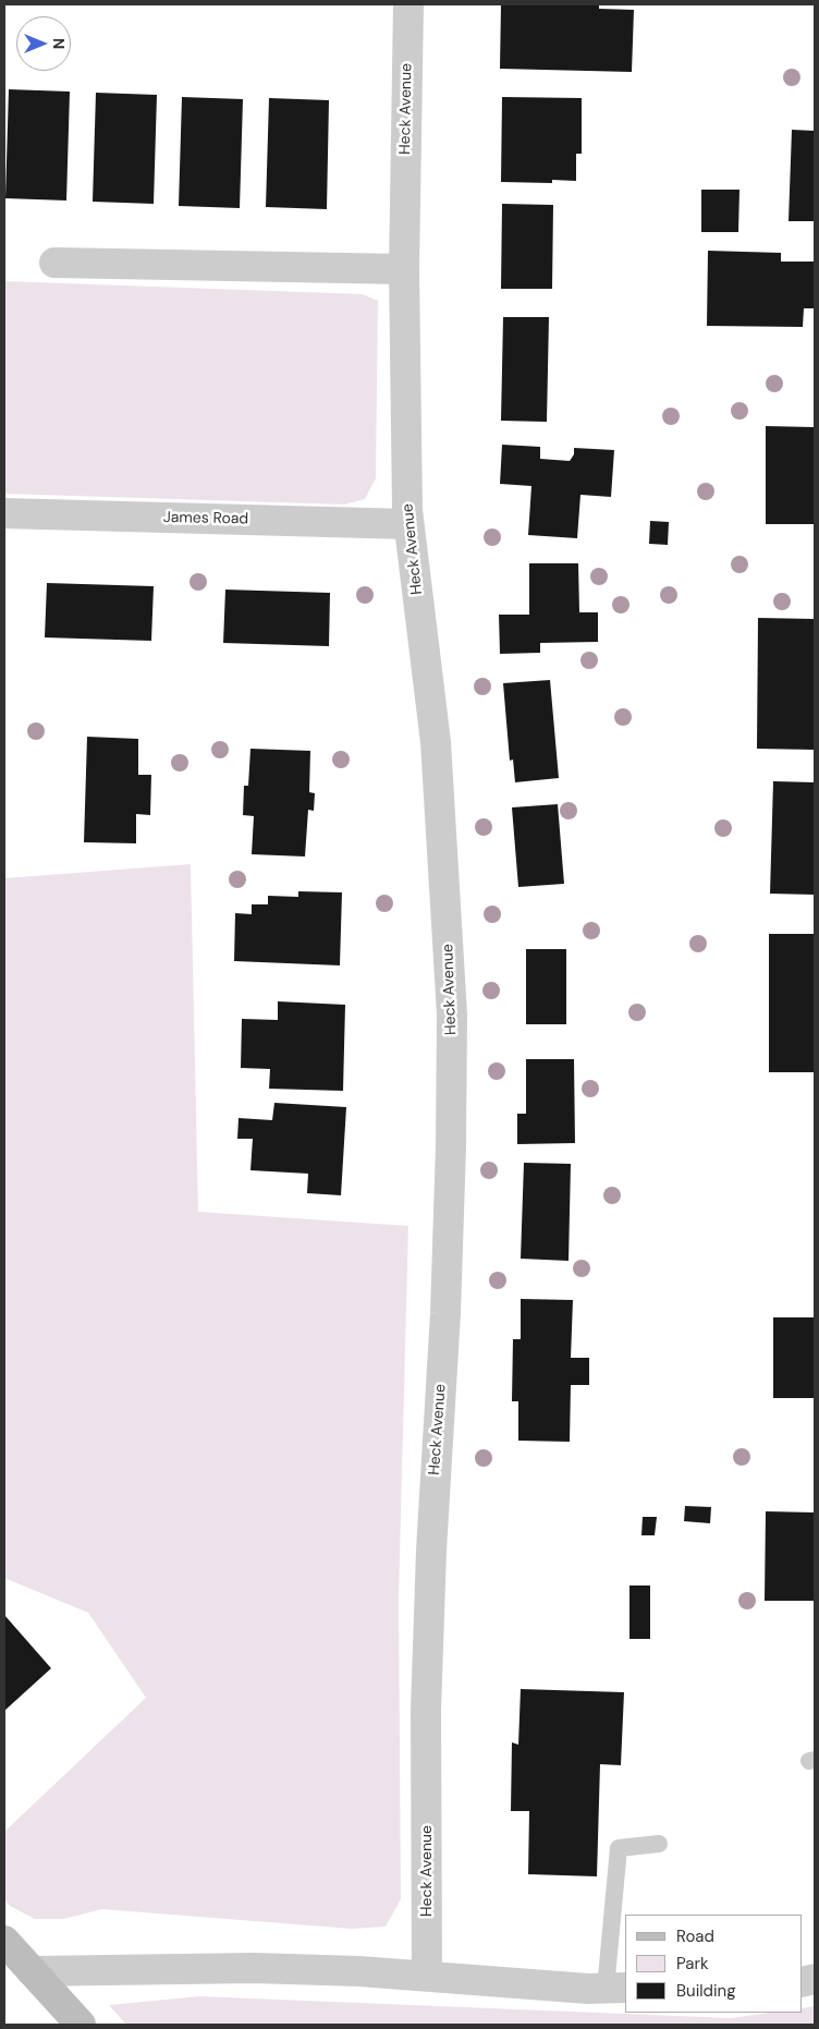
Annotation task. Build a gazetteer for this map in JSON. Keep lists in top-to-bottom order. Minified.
{"streets":{"street":["Heck Avenue","James Road"]},"crossings":[["Heck Avenue","James Road"]],"legend":["Road","Park","Building"],"north":"right"}
